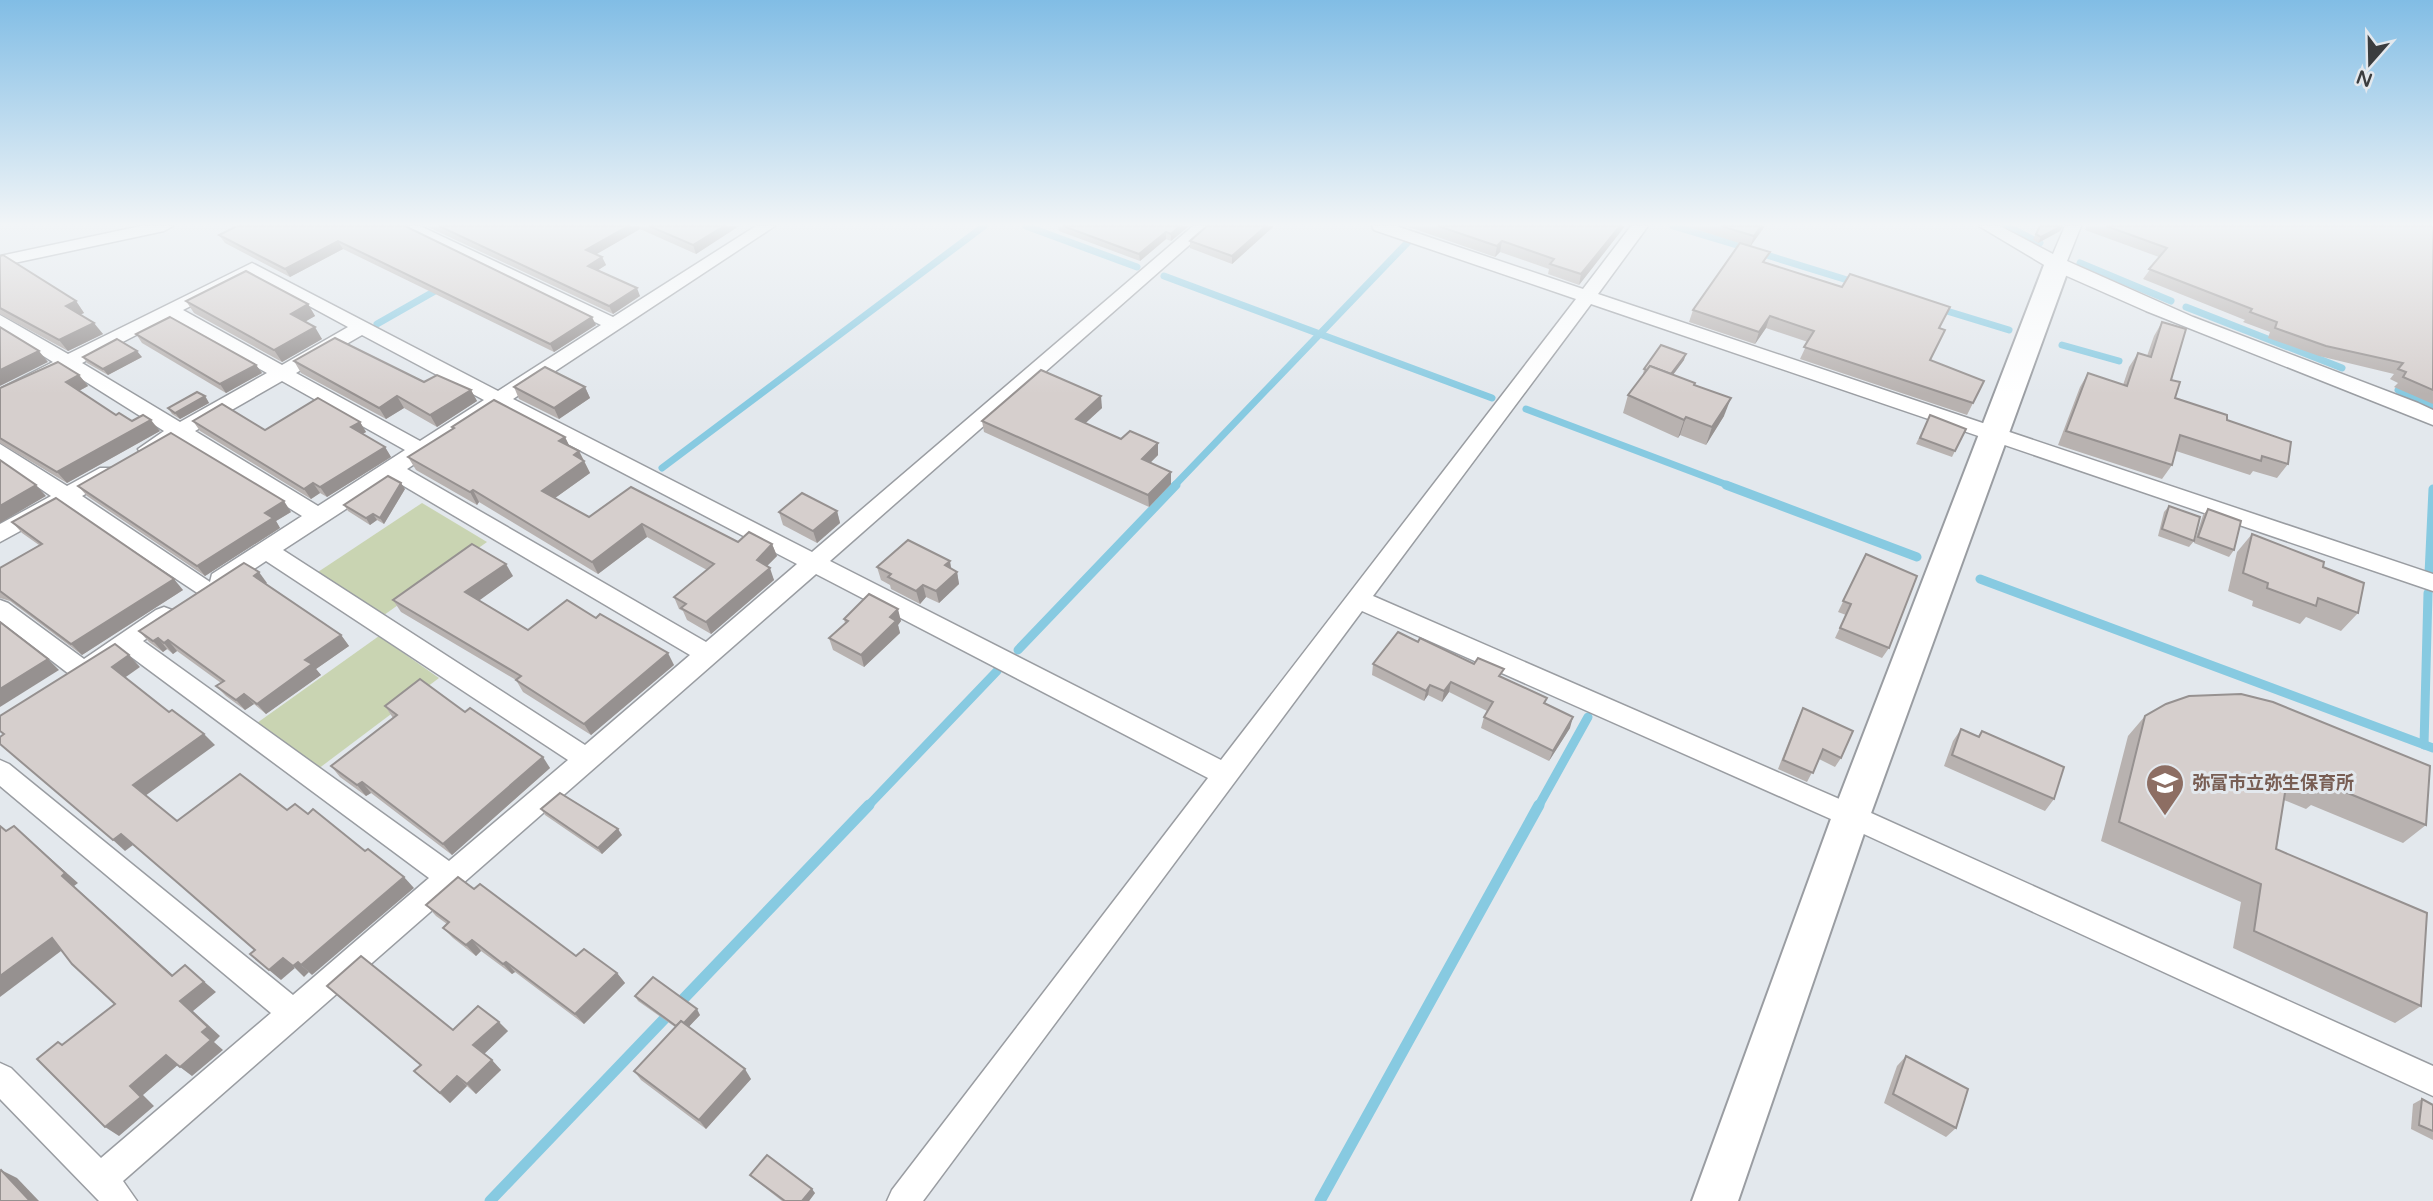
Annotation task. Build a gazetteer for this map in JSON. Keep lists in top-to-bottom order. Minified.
{"places":{"school or university":["弥富市立弥生保育所"]},"north":"bottom"}
